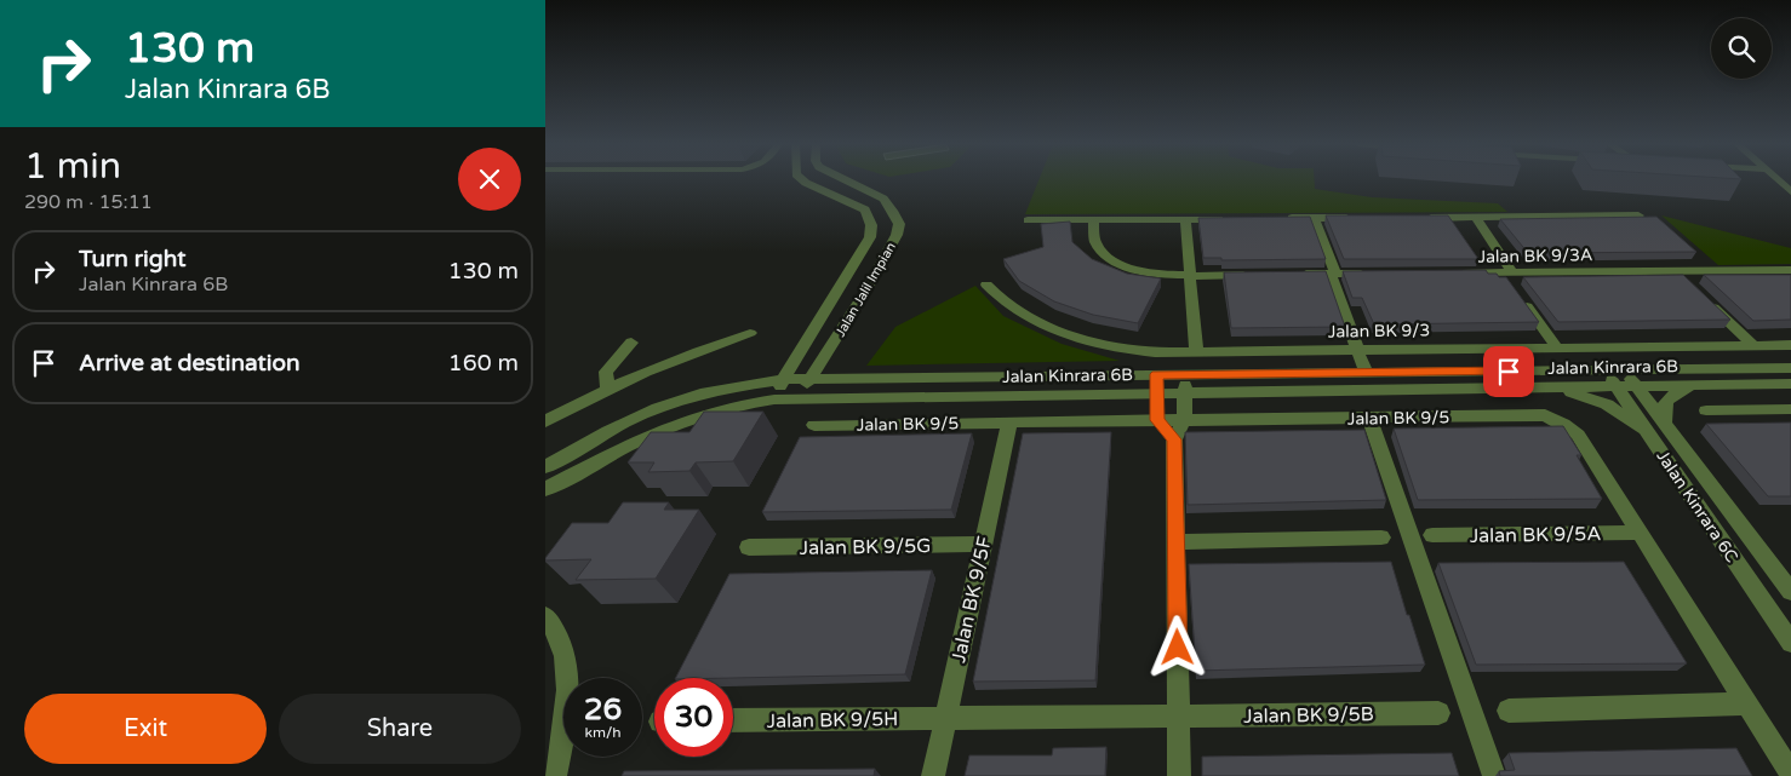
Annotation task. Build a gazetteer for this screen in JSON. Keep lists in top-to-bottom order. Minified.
{"streets":{"street":["Jalan BK 9/3A","Jalan Jalil Impian","Jalan BK 9/3","Jalan Kinrara 6B","Jalan BK 9/5","Jalan Kinrara 6C","Jalan BK 9/5A","Jalan BK 9/5G","Jalan BK 9/5F","Jalan BK 9/5B","Jalan BK 9/5H"]},"crossings":[["Jalan Jalil Impian","Jalan Kinrara 6B"],["Jalan Kinrara 6B","Jalan Kinrara 6C"],["Jalan BK 9/5","Jalan BK 9/5A"],["Jalan BK 9/5","Jalan BK 9/5F"],["Jalan BK 9/5G","Jalan BK 9/5F"],["Jalan BK 9/5F","Jalan BK 9/5B"],["Jalan BK 9/5F","Jalan BK 9/5H"],["Jalan BK 9/5B","Jalan BK 9/5H"]],"page":{"turn":["130 m","Jalan Kinrara 6B"],"heading":["1 min","290 m · 15:11"],"list":[{"name":"Turn right","note":"Jalan Kinrara 6B","value":"130 m"},{"name":"Arrive at destination","value":"160 m"}],"speed":"26 km/h","limit":"30","buttons":["Exit","Share"]}}
